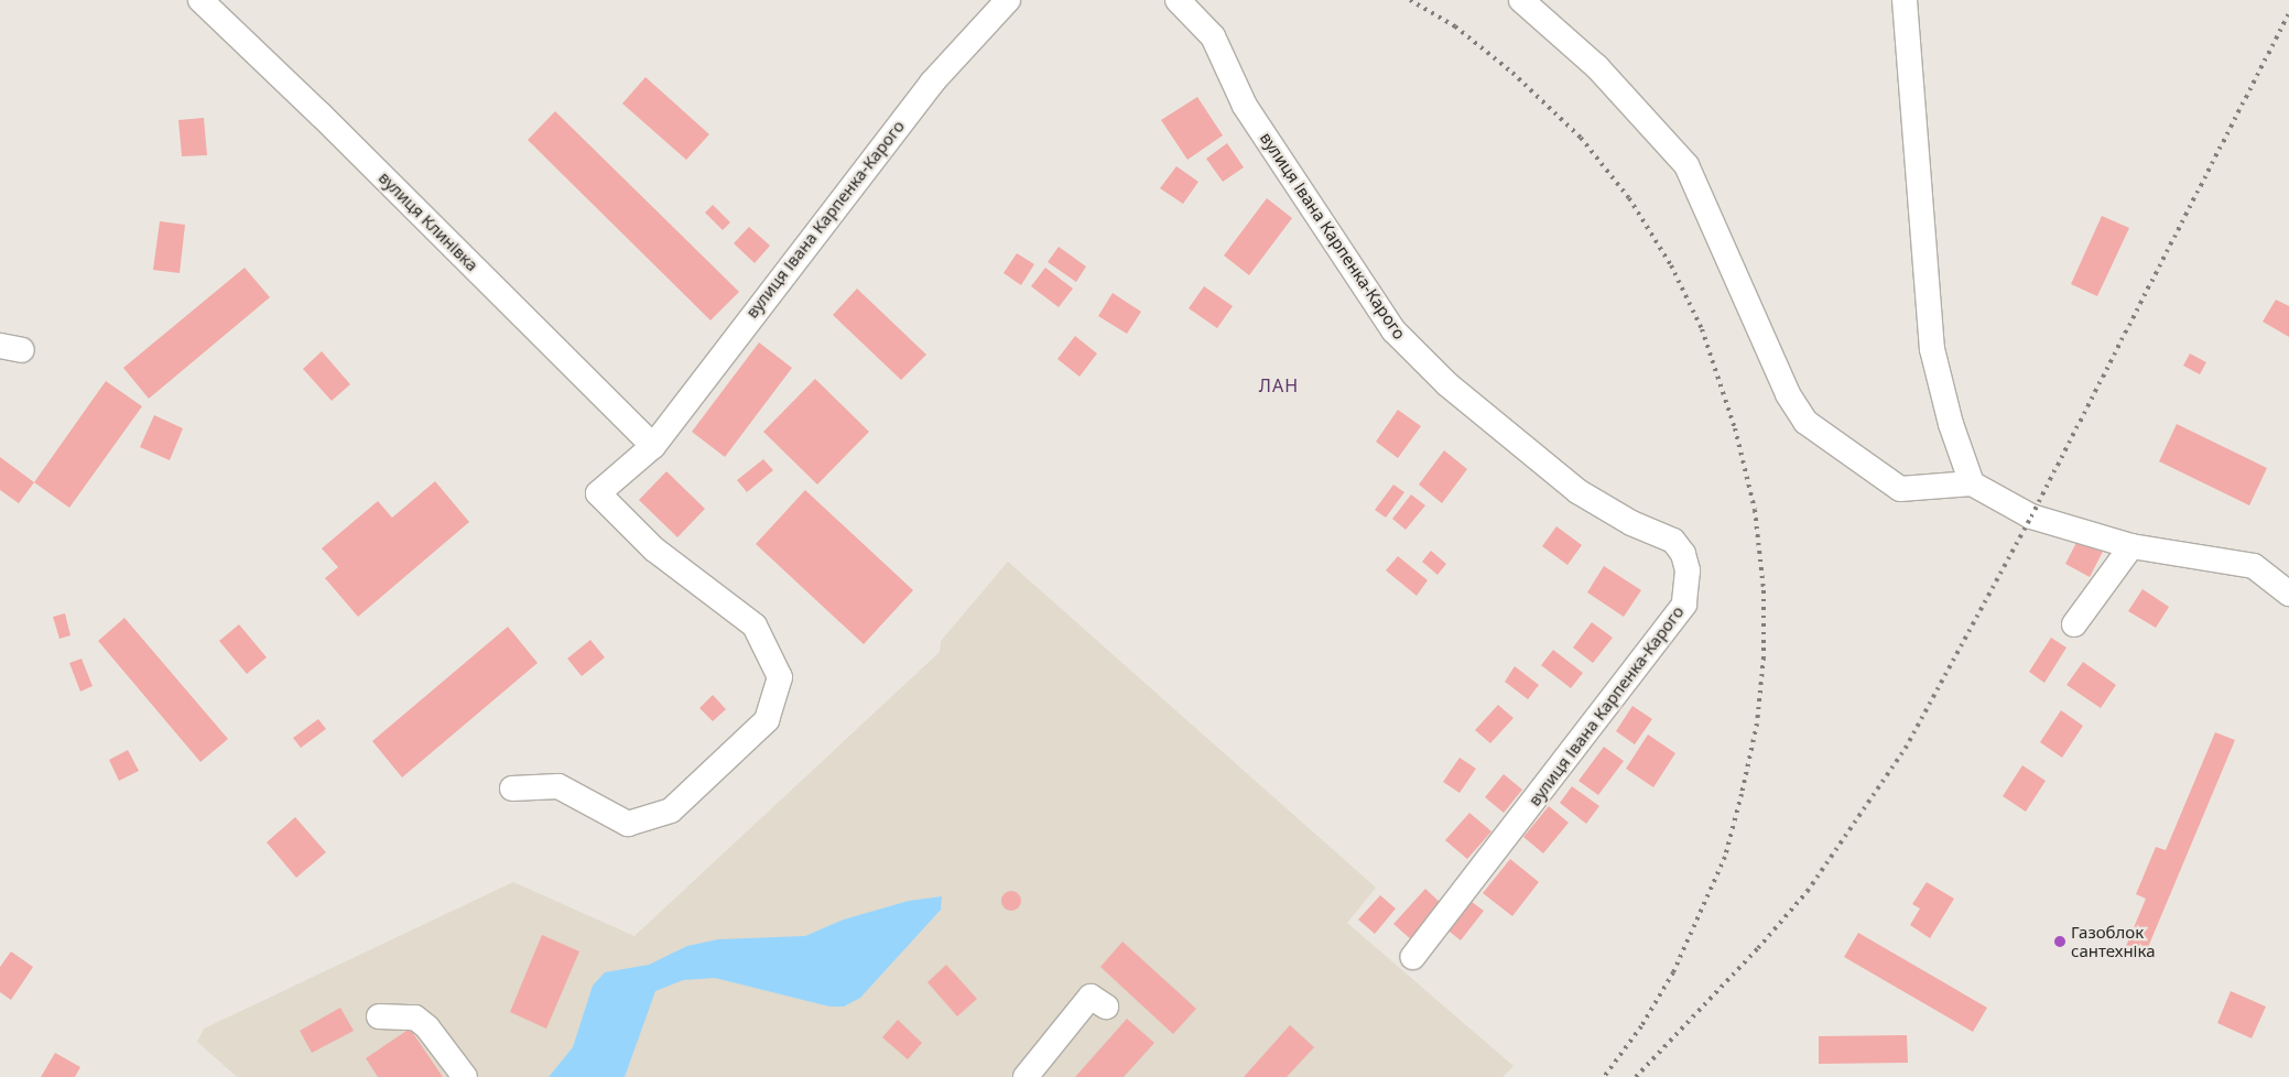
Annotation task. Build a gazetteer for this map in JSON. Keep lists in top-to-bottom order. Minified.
{"streets":{"street":["вулиця Івана Карпенка-Карого","вулиця Клинівка"]},"crossings":[["вулиця Івана Карпенка-Карого","вулиця Клинівка"]],"districts":["ЛАН"],"places":["Газоблок сантехніка"]}
